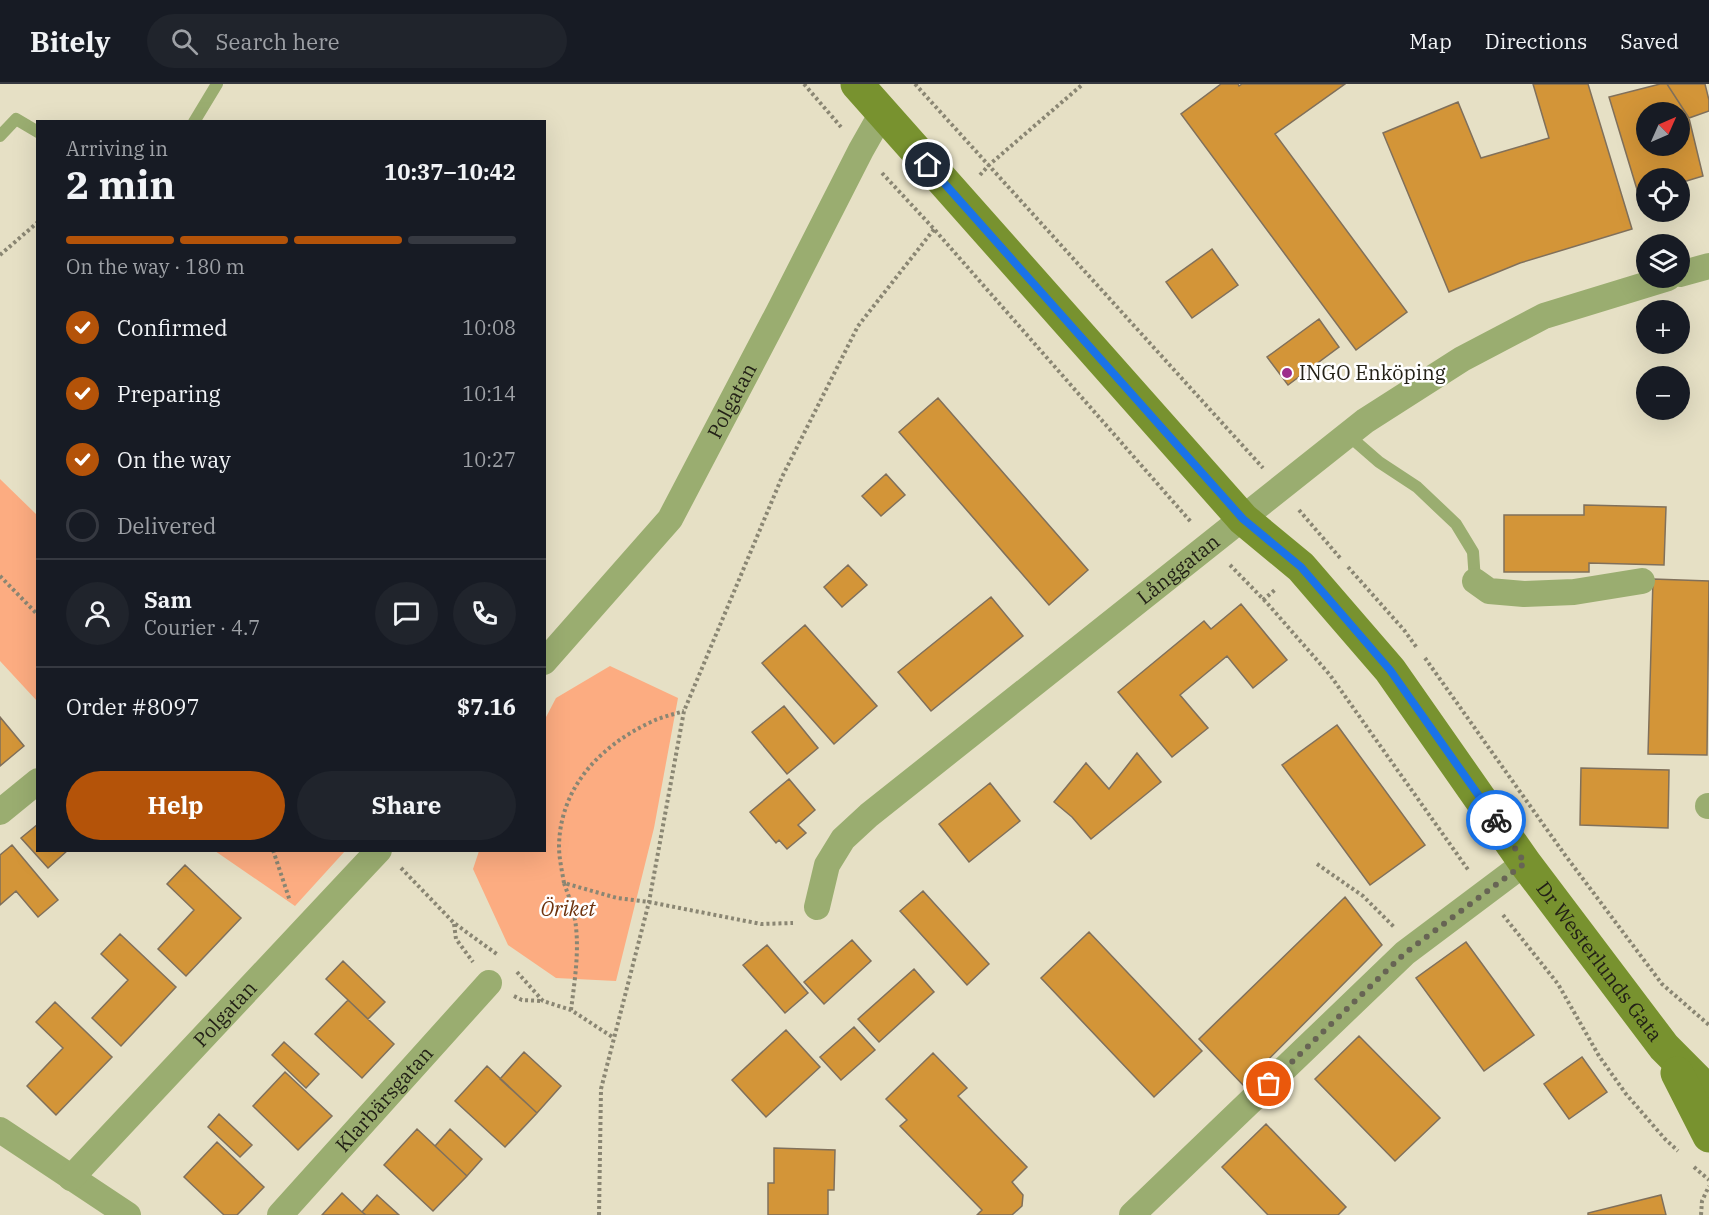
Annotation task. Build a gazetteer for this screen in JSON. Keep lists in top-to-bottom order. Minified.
{"streets":{"main road":["Dr Westerlunds Gata"],"street":["Polgatan","Långgatan","Klarbärsgatan"]},"crossings":[["Polgatan","Dr Westerlunds Gata"],["Långgatan","Dr Westerlunds Gata"]],"parks":["Öriket"],"places":["INGO Enköping"],"north":"top right","page":{"header":"Bitely","search":"Search here","nav":["Map","Directions","Saved"],"map_buttons":["+","−"],"heading":["2 min","Arriving in","10:37–10:42"],"panel":["Sam","Courier · 4.7","Order #8097","$7.16"],"bar":"On the way · 180 m","list":[["Confirmed","10:08"],["Preparing","10:14"],["On the way","10:27"],"Delivered"],"buttons":["Help","Share"]}}
